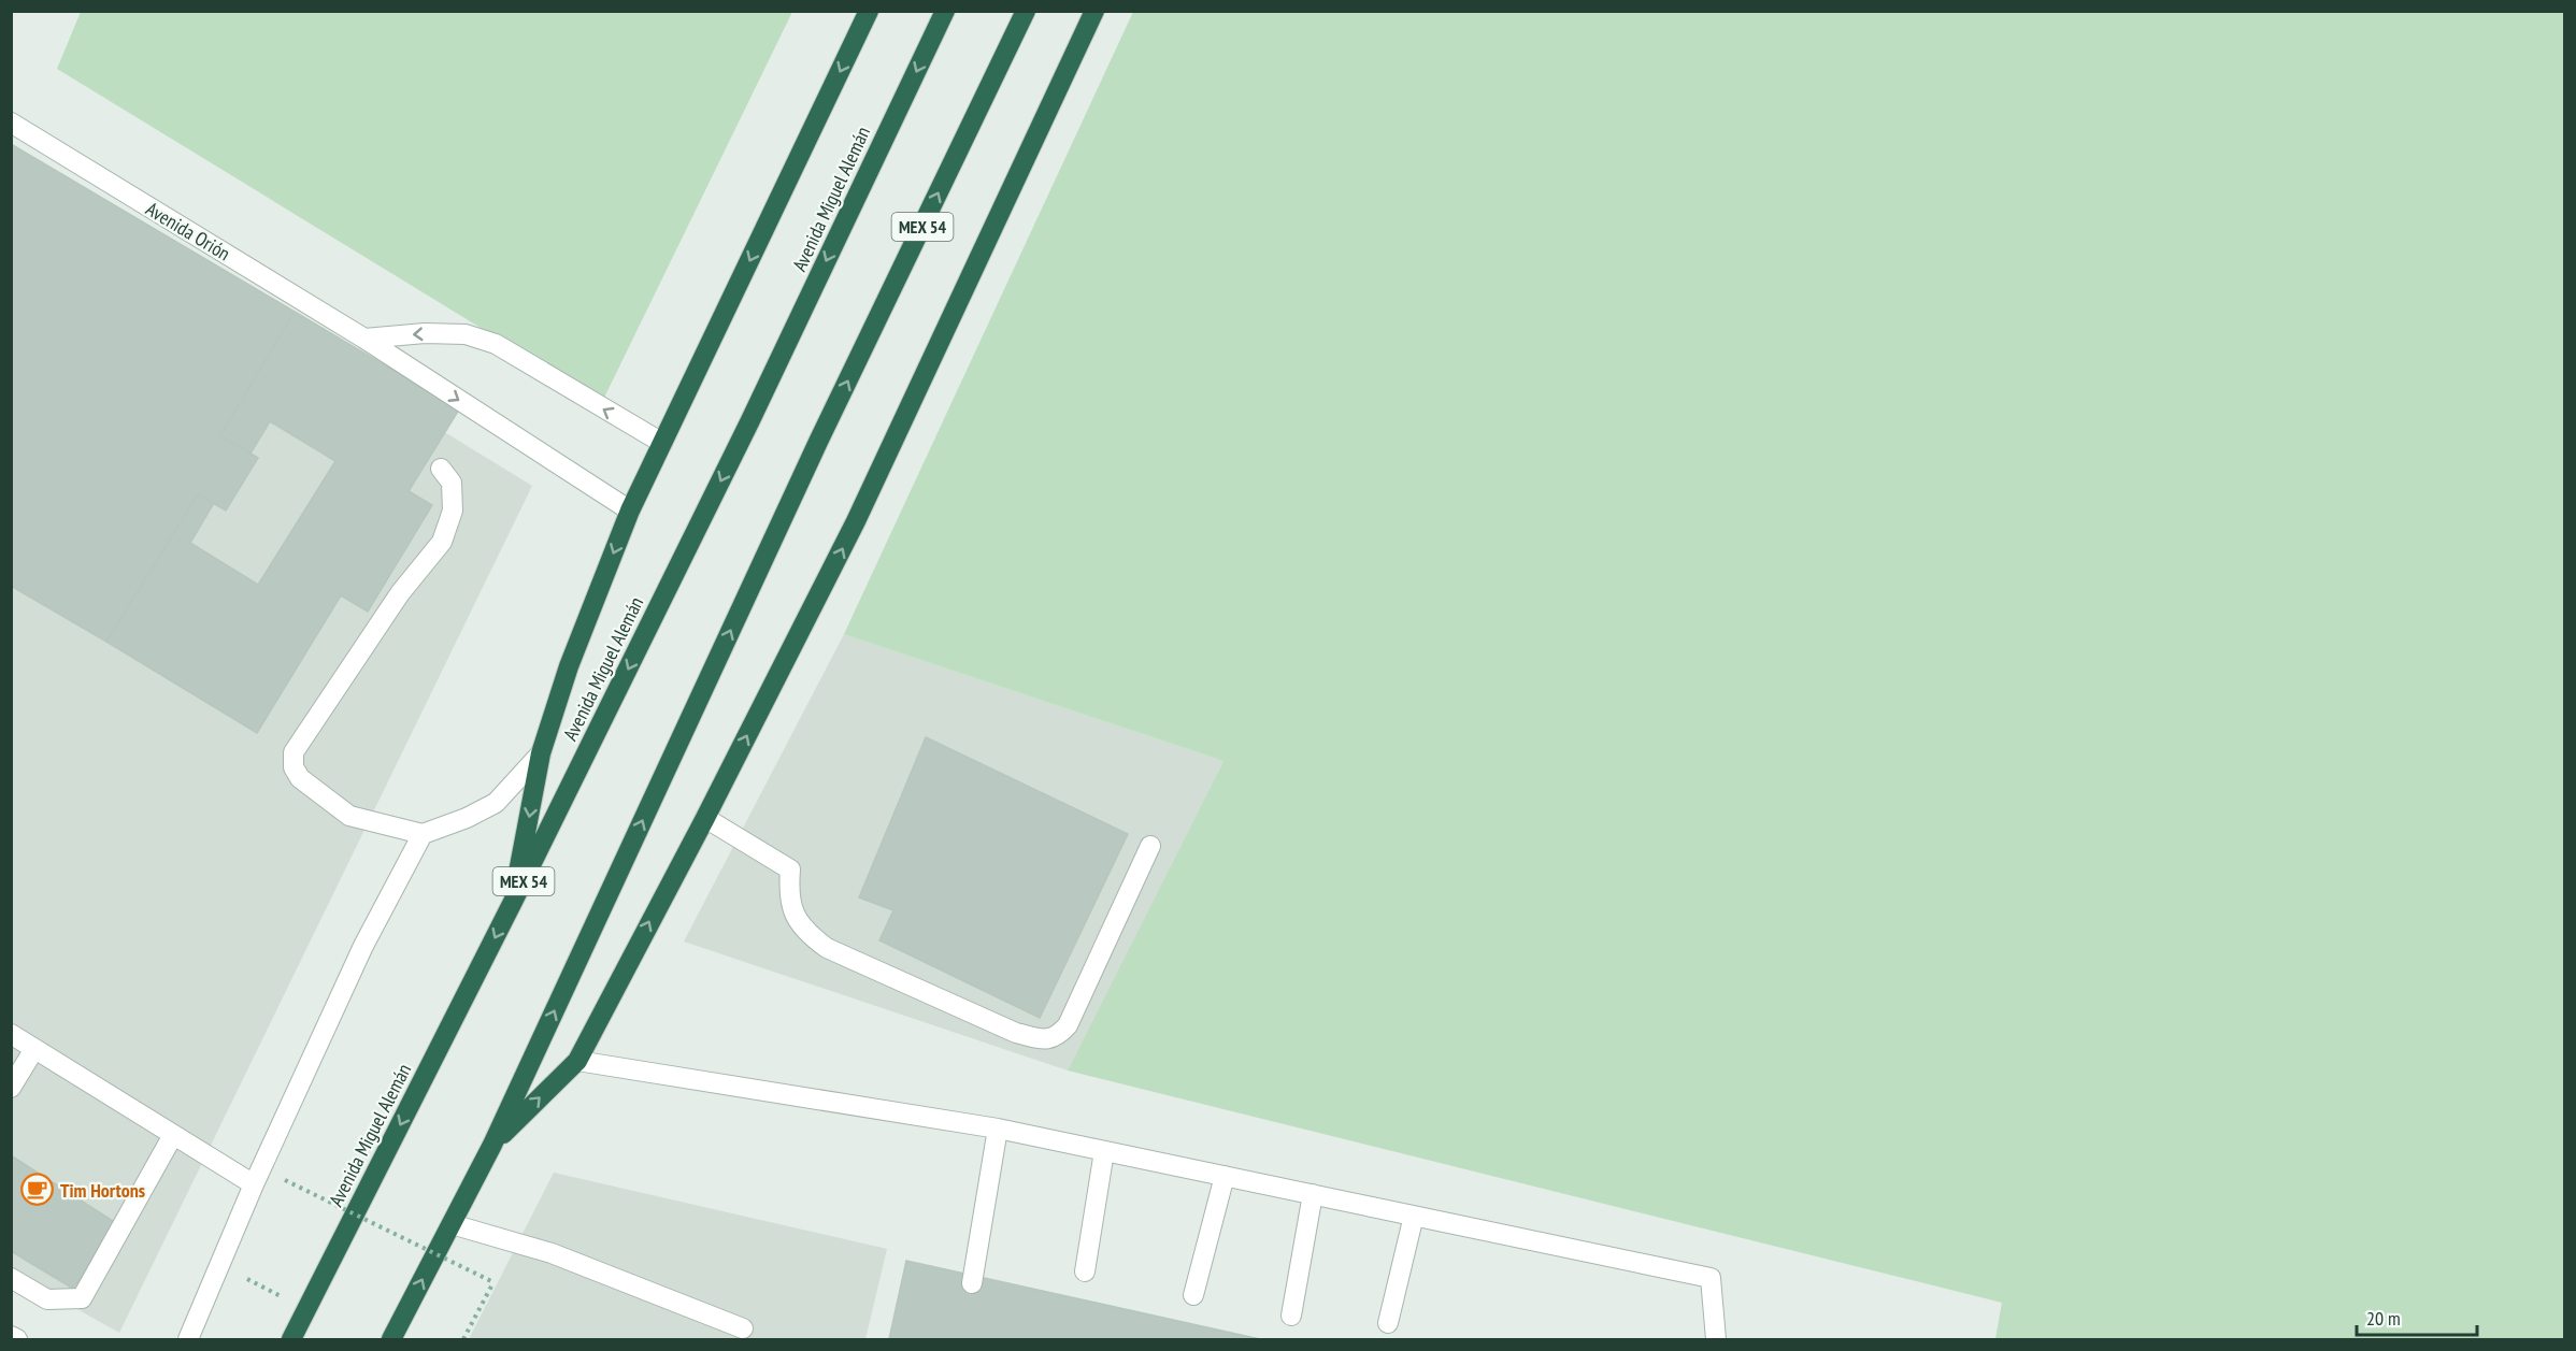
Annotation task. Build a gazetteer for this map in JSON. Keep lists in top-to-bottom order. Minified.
{"streets":{"highway":["Avenida Miguel Alemán","MEX 54"],"street":["Avenida Orión"]},"places":{"cafe":["Tim Hortons"]},"scale_bar":"20 m"}
